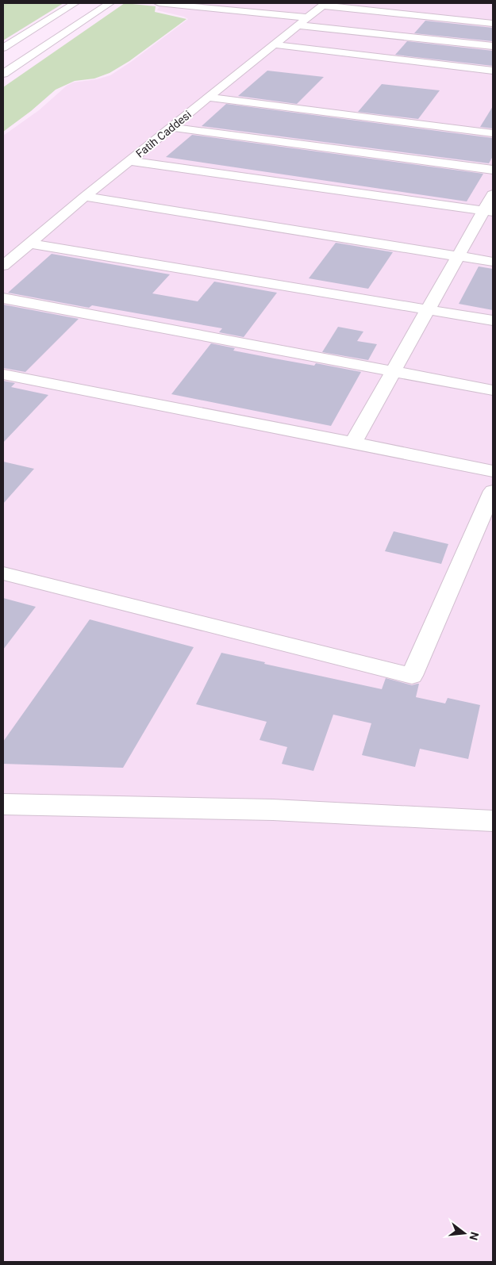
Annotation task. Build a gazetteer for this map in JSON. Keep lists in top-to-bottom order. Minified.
{"streets":{"main road":["Fatih Caddesi"]},"north":"right"}
